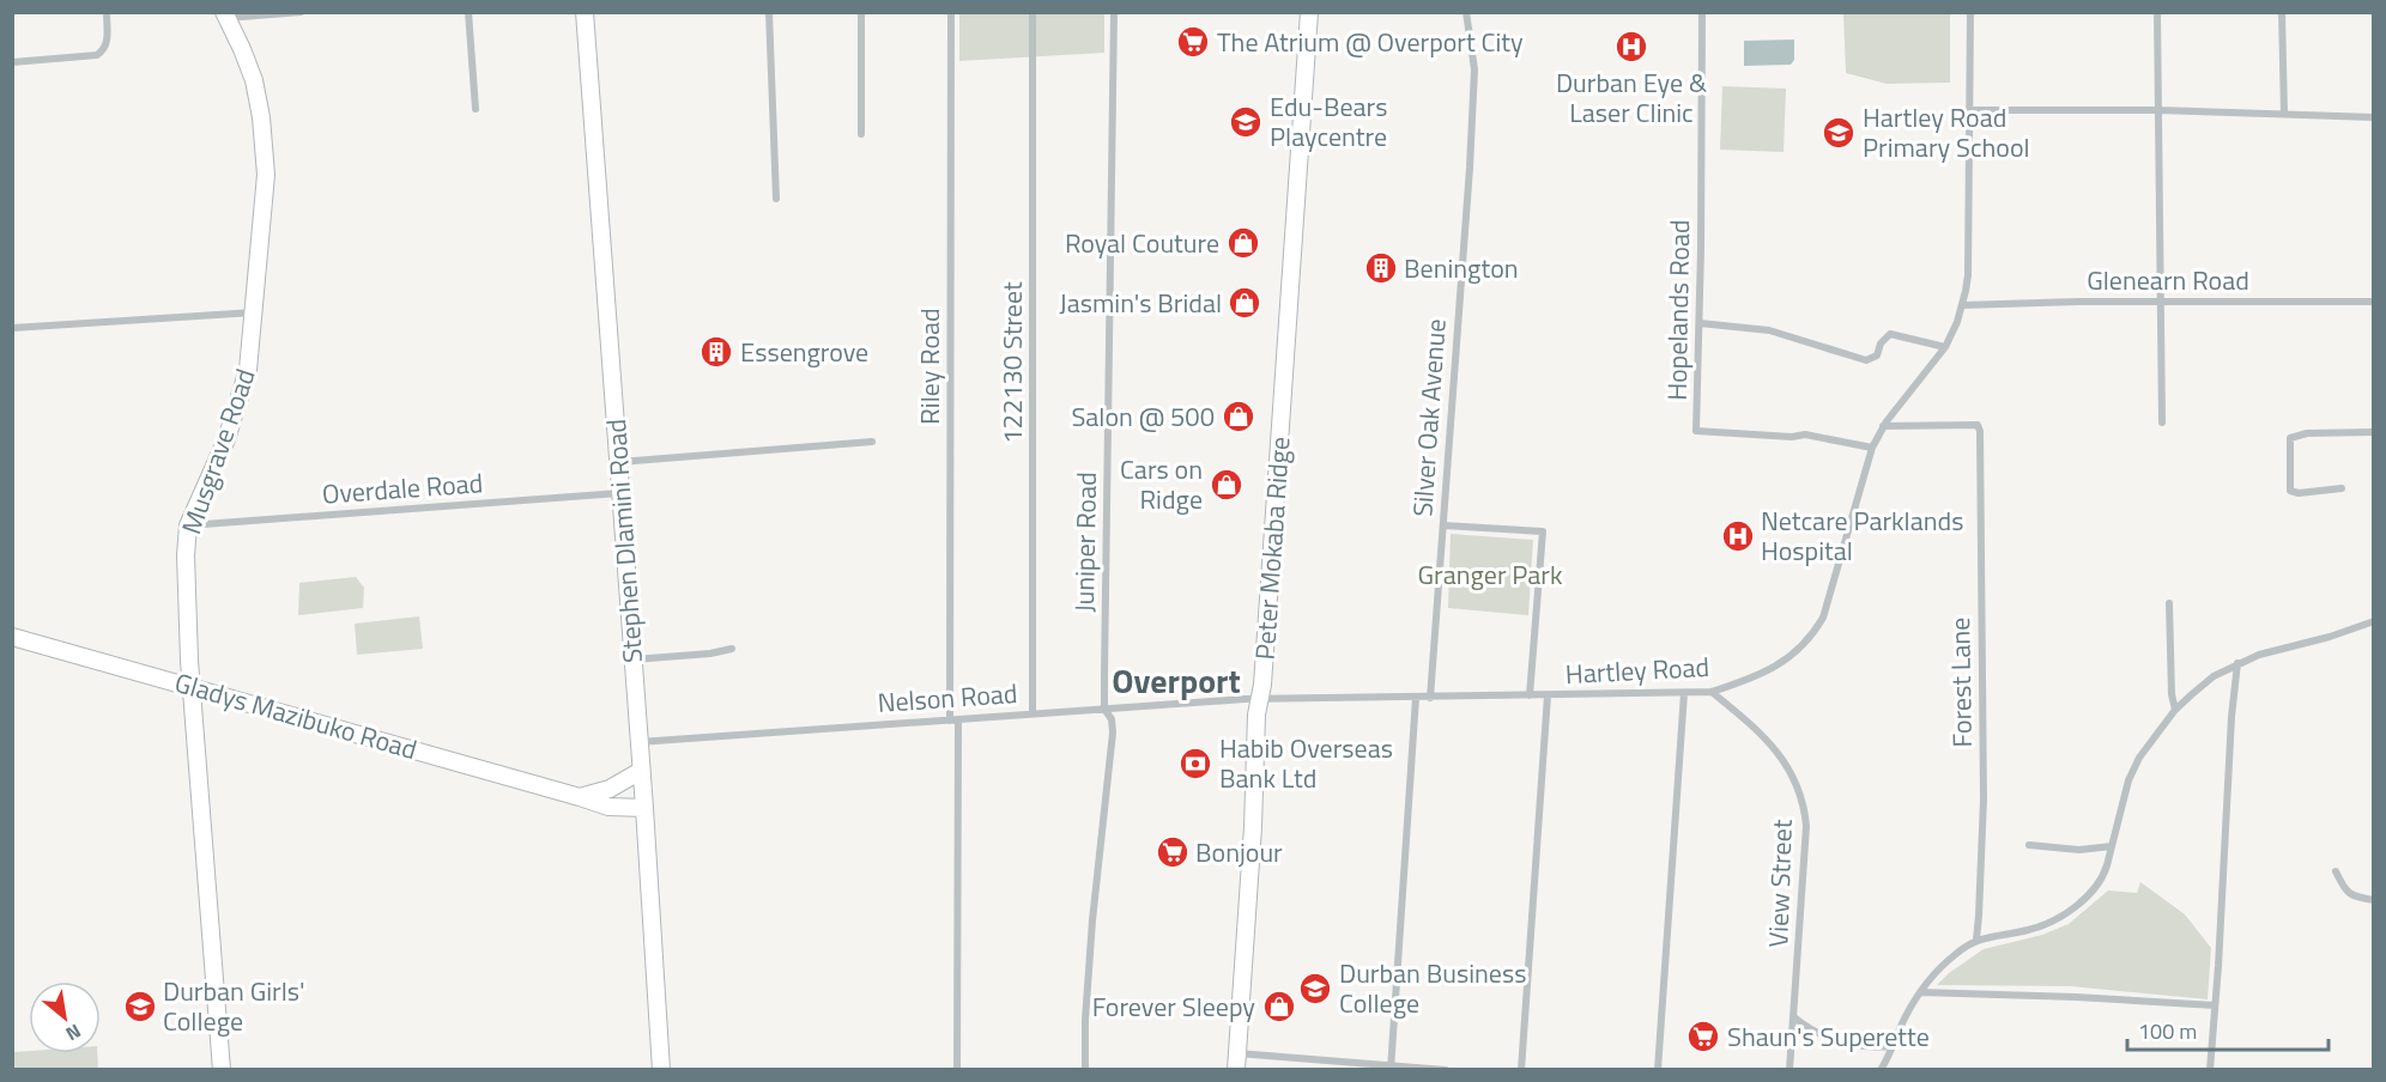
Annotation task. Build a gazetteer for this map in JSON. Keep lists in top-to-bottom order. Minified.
{"streets":{"street":["Glenearn Road","Hopelands Road","122130 Street","Riley Road","Silver Oak Avenue","Musgrave Road","Overdale Road","Stephen Dlamini Road","Juniper Road","Peter Mokaba Ridge","Hartley Road","Forest Lane","Nelson Road","Gladys Mazibuko Road","View Street"]},"crossings":[["Glenearn Road","Hartley Road"],["Hopelands Road","Hartley Road"],["122130 Street","Nelson Road"],["Riley Road","Nelson Road"],["Silver Oak Avenue","Hartley Road"],["Musgrave Road","Overdale Road"],["Musgrave Road","Gladys Mazibuko Road"],["Overdale Road","Stephen Dlamini Road"],["Stephen Dlamini Road","Nelson Road"],["Stephen Dlamini Road","Gladys Mazibuko Road"],["Juniper Road","Nelson Road"],["Peter Mokaba Ridge","Hartley Road"],["Peter Mokaba Ridge","Nelson Road"],["Hartley Road","Forest Lane"],["Hartley Road","Nelson Road"],["Hartley Road","View Street"]],"districts":["Overport"],"parks":["Granger Park"],"places":{"supermarket":["The Atrium @ Overport City","Bonjour","Shaun's Superette"],"hospital":["Durban Eye & Laser Clinic","Netcare Parklands Hospital"],"school or university":["Edu-Bears Playcentre","Hartley Road Primary School","Durban Business College","Durban Girls' College"],"shop":["Royal Couture","Jasmin's Bridal","Salon @ 500","Cars on Ridge","Forever Sleepy"],"building":["Benington","Essengrove"],"bank":["Habib Overseas Bank Ltd"]},"scale_bar":"100 m","north":"bottom right"}
